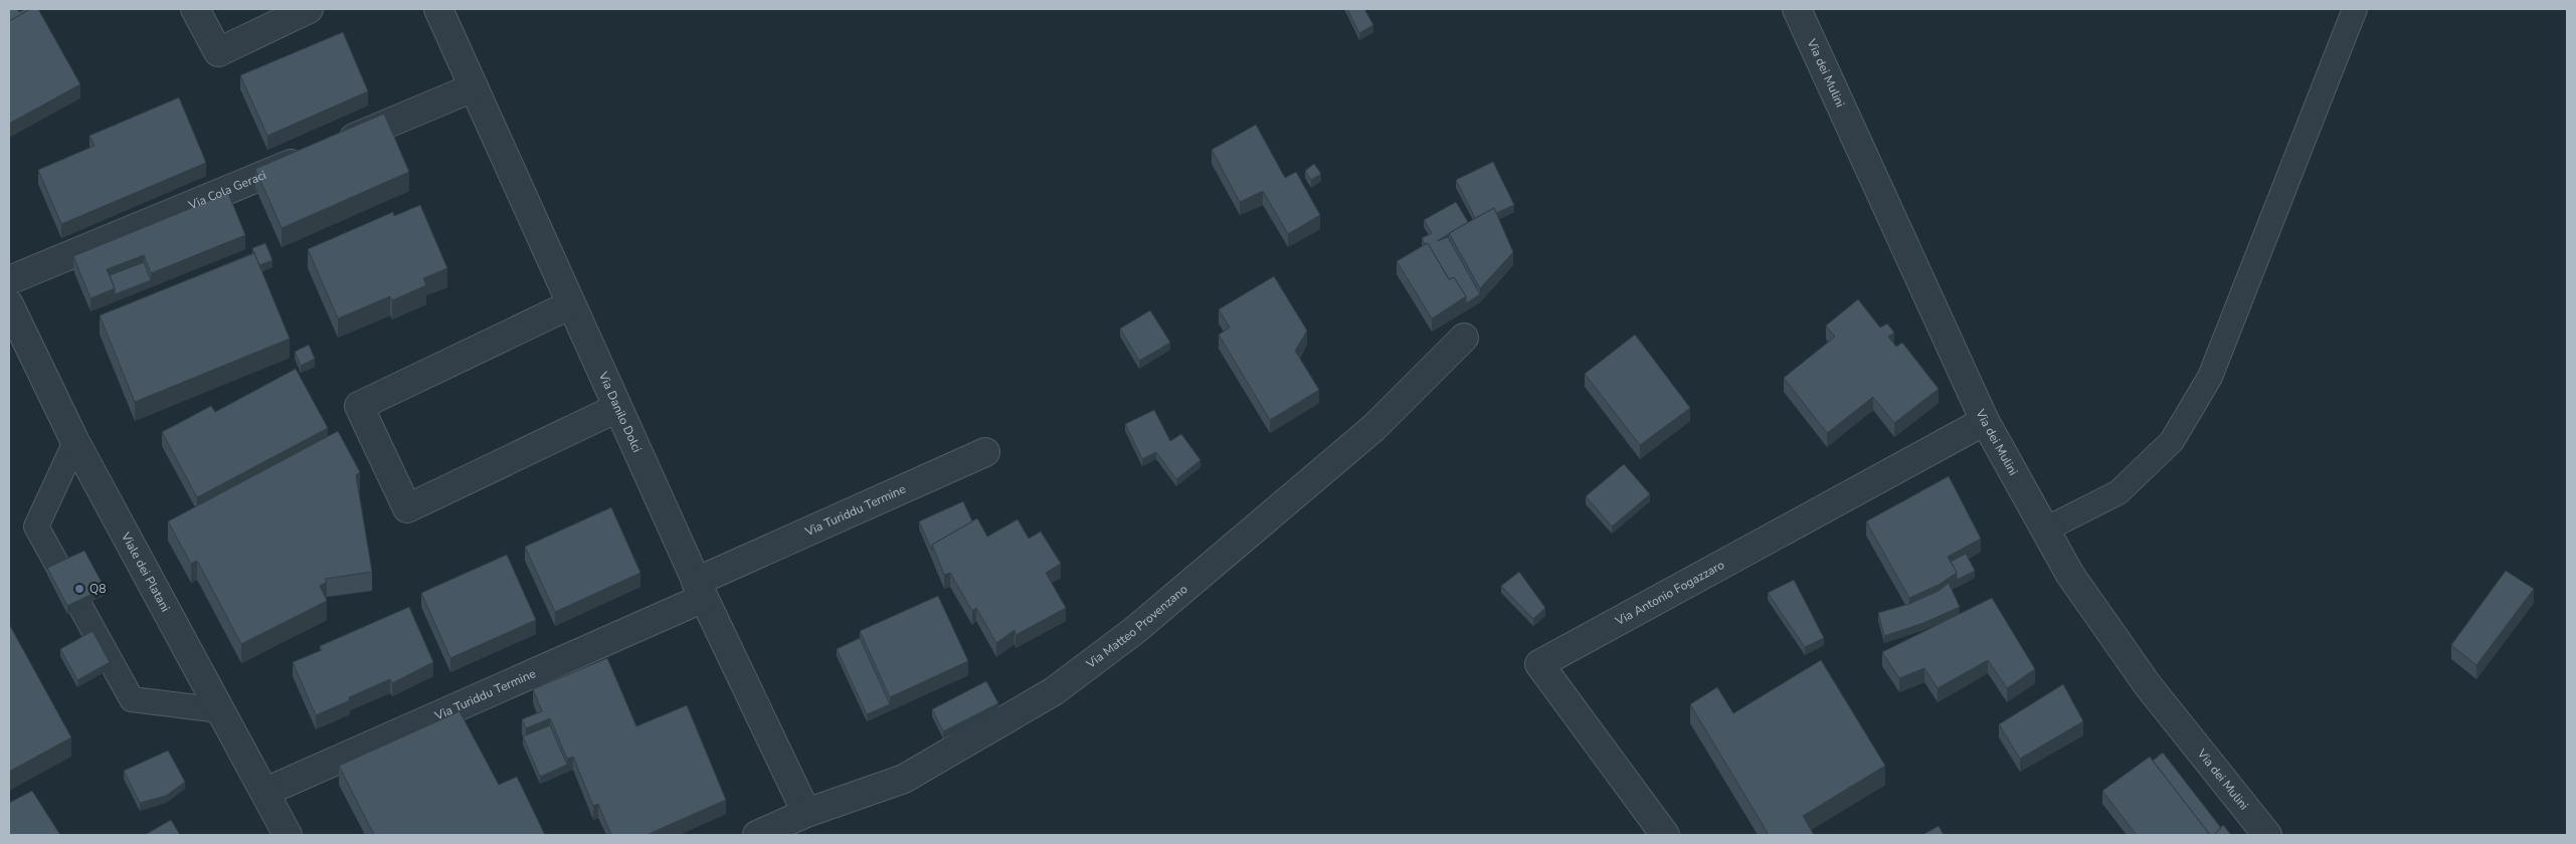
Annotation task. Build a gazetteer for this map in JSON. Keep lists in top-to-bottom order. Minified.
{"streets":{"street":["Via dei Mulini","Via Cola Geraci","Via Danilo Dolci","Via Turiddu Termine","Viale dei Platani","Via Antonio Fogazzaro","Via Matteo Provenzano"]},"crossings":[["Via dei Mulini","Via Antonio Fogazzaro"],["Via Cola Geraci","Via Danilo Dolci"],["Via Danilo Dolci","Via Turiddu Termine"],["Via Danilo Dolci","Via Matteo Provenzano"],["Via Turiddu Termine","Viale dei Platani"]],"places":["Q8"]}
